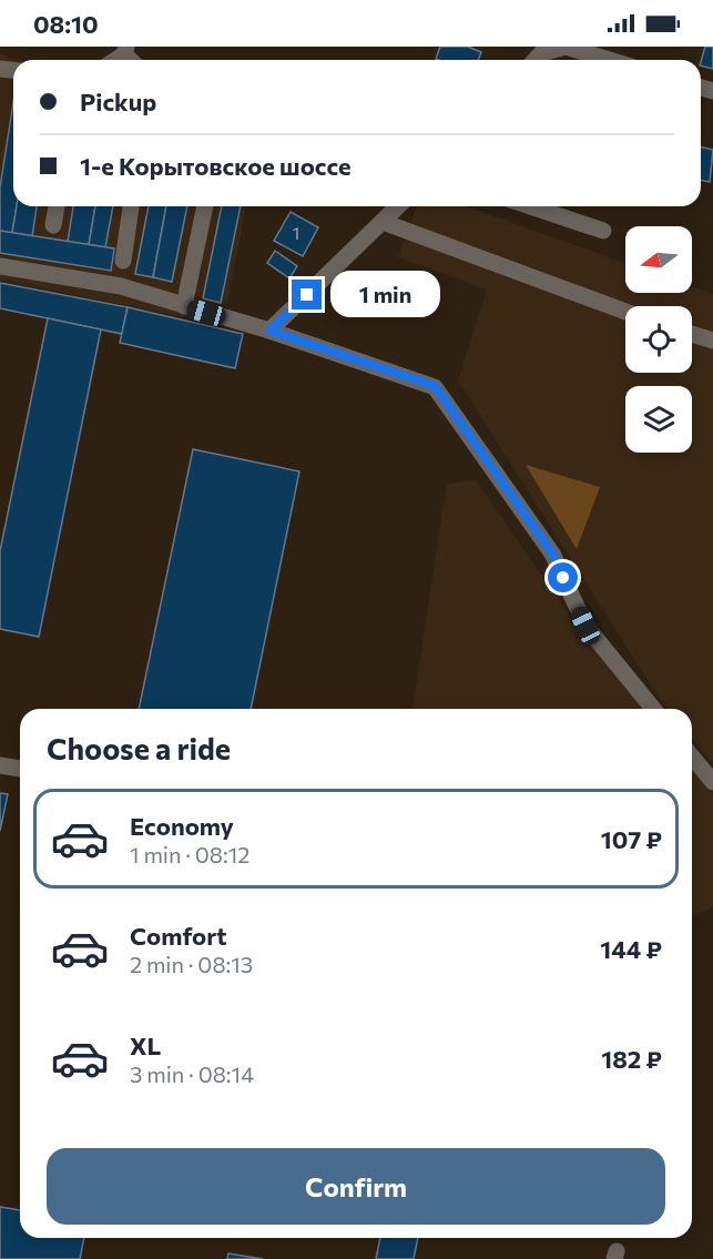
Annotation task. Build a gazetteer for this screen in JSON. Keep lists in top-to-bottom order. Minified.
{"house_numbers":["1"],"north":"left","page":{"status":"08:10","banner":["Pickup","1-е Корытовское шоссе"],"bubble":"1 min","heading":"Choose a ride","list":[{"name":"Economy","note":"1 min · 08:12","value":"107 ₽"},{"name":"Comfort","note":"2 min · 08:13","value":"144 ₽"},{"name":"XL","note":"3 min · 08:14","value":"182 ₽"}],"buttons":"Confirm"}}
